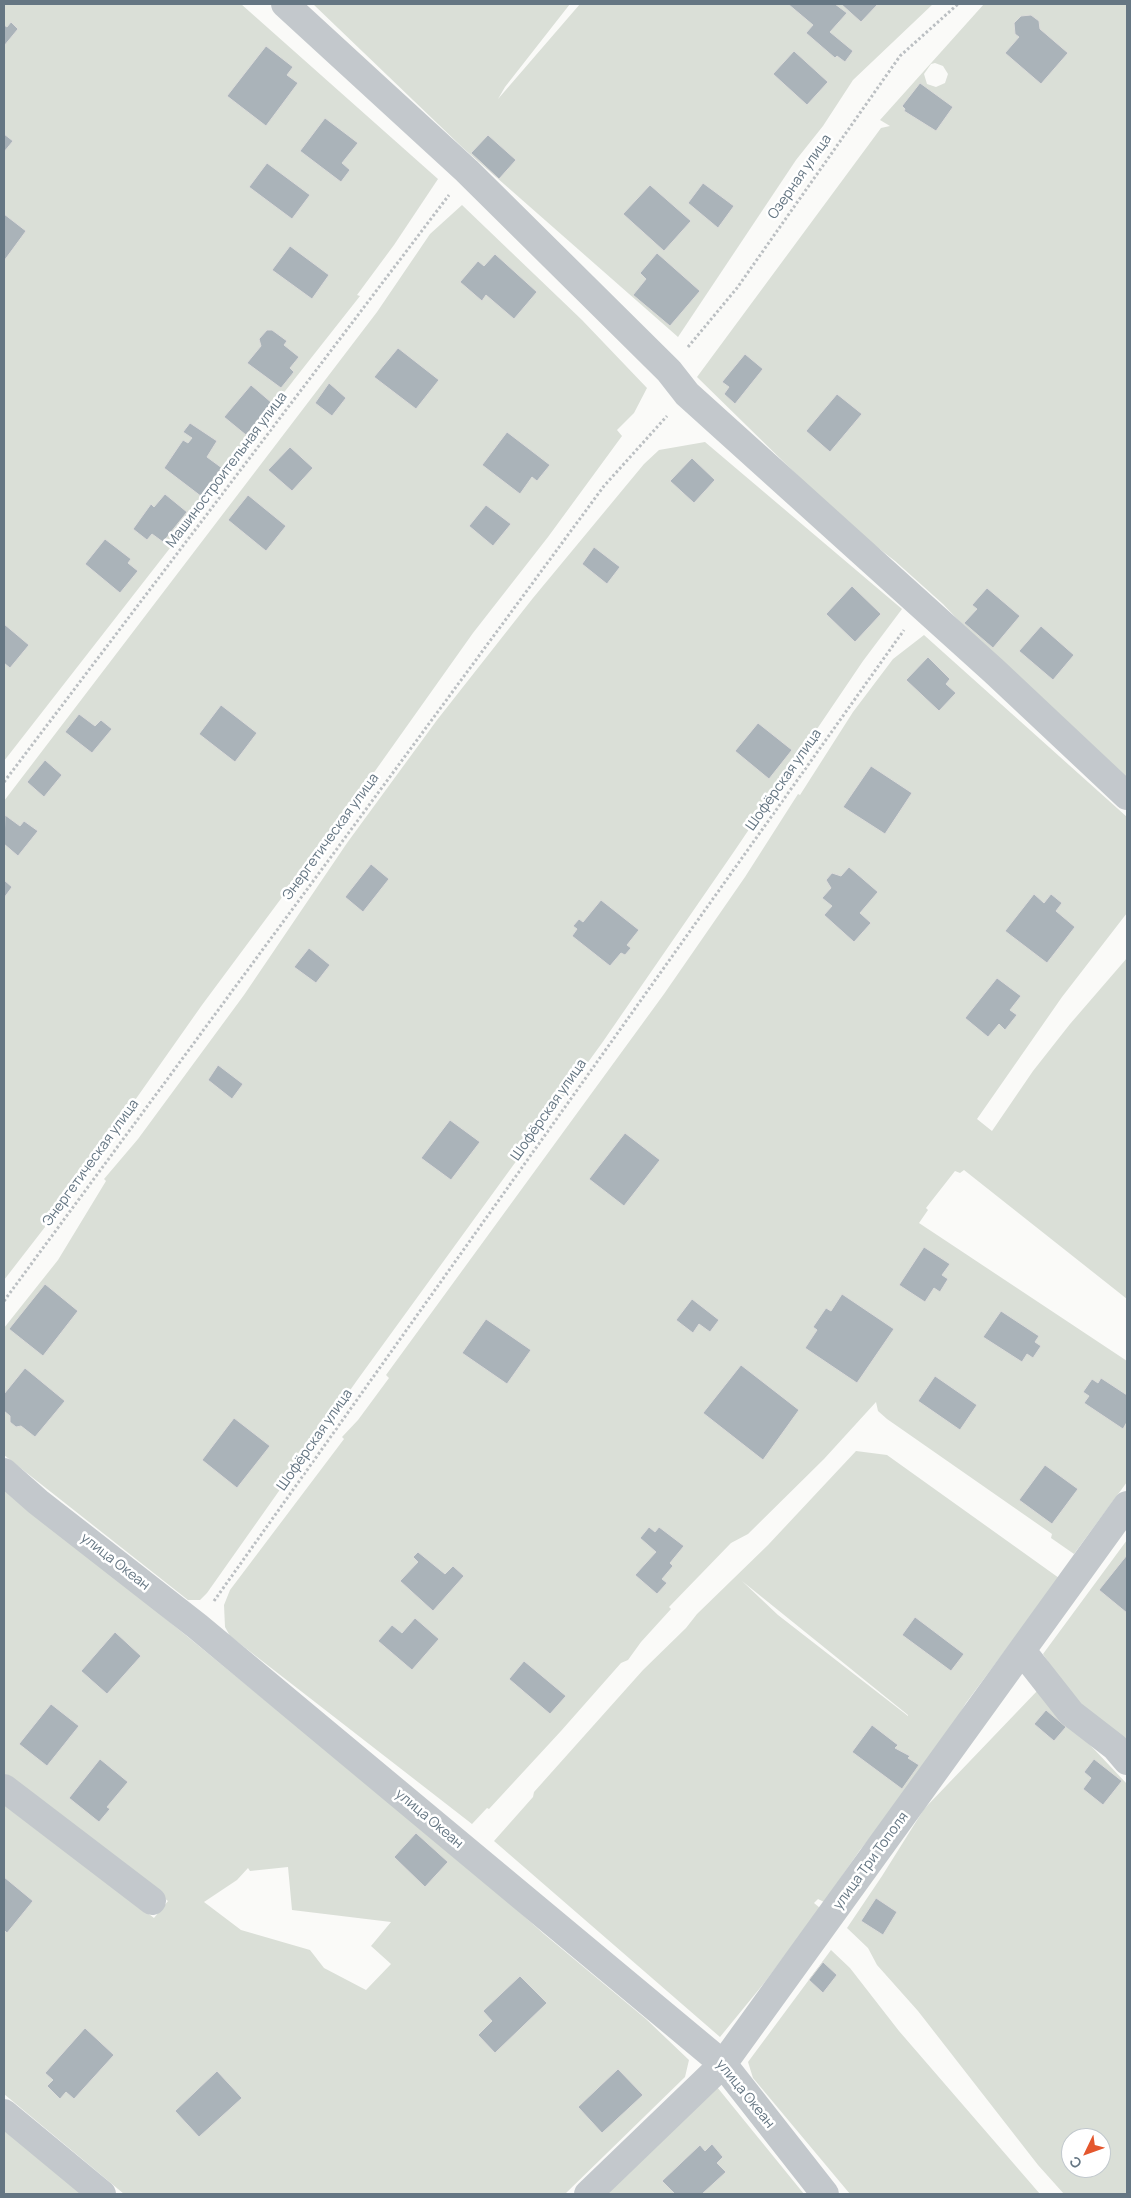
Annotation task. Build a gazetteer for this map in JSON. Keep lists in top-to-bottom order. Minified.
{"streets":{"street":["улица Океан","улица Три Тополя"],"path":["Озерная улица","Машиностроительная улица","Шофёрская улица","Энергетическая улица"]},"crossings":[["Шофёрская улица","улица Океан"],["улица Океан","улица Три Тополя"]],"north":"bottom left"}
